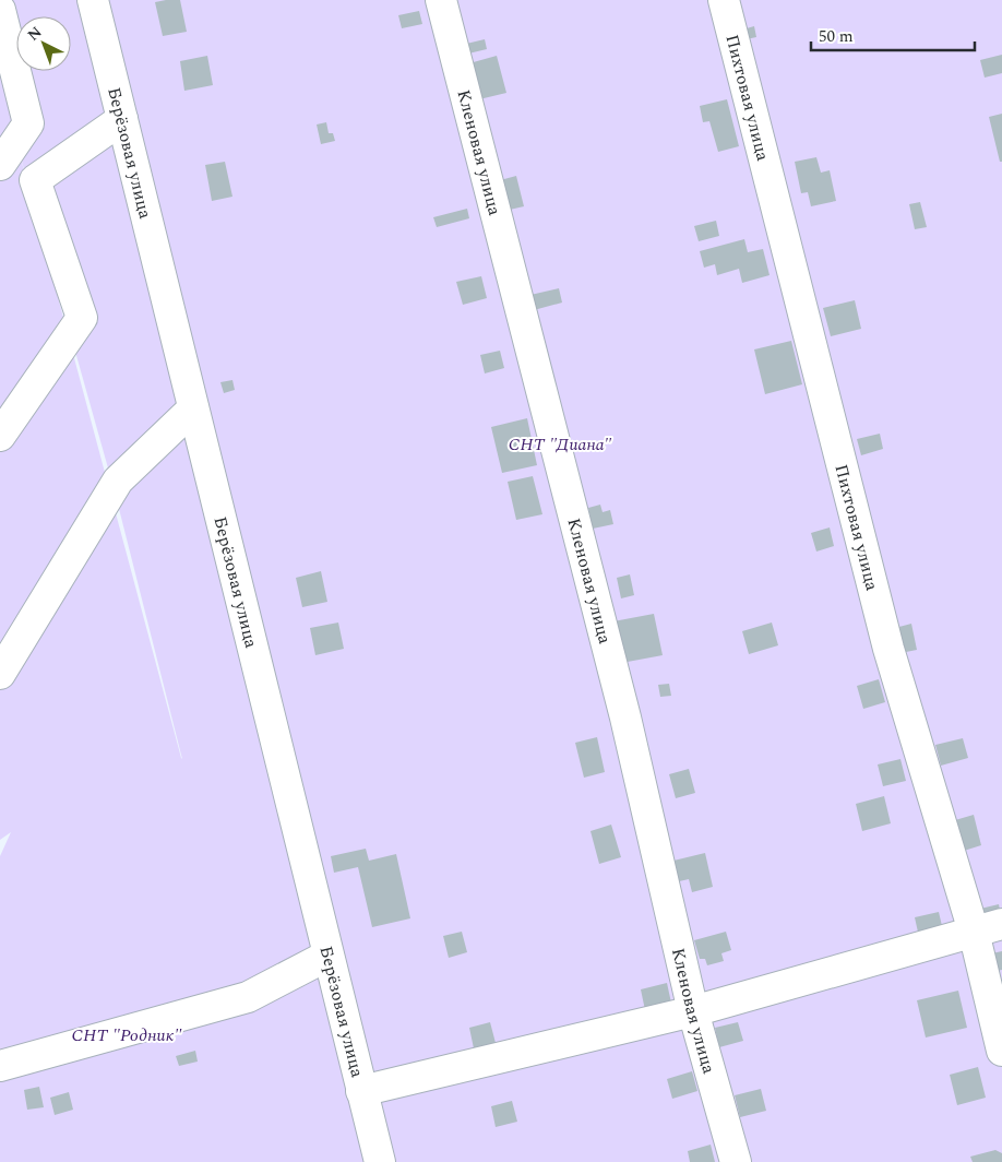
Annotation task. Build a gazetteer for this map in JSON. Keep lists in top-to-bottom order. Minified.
{"streets":{"street":["Пихтовая улица","Берёзовая улица","Кленовая улица"]},"parks":["СНТ \"Диана\"","СНТ \"Родник\""],"scale_bar":"50 m","north":"top left"}
